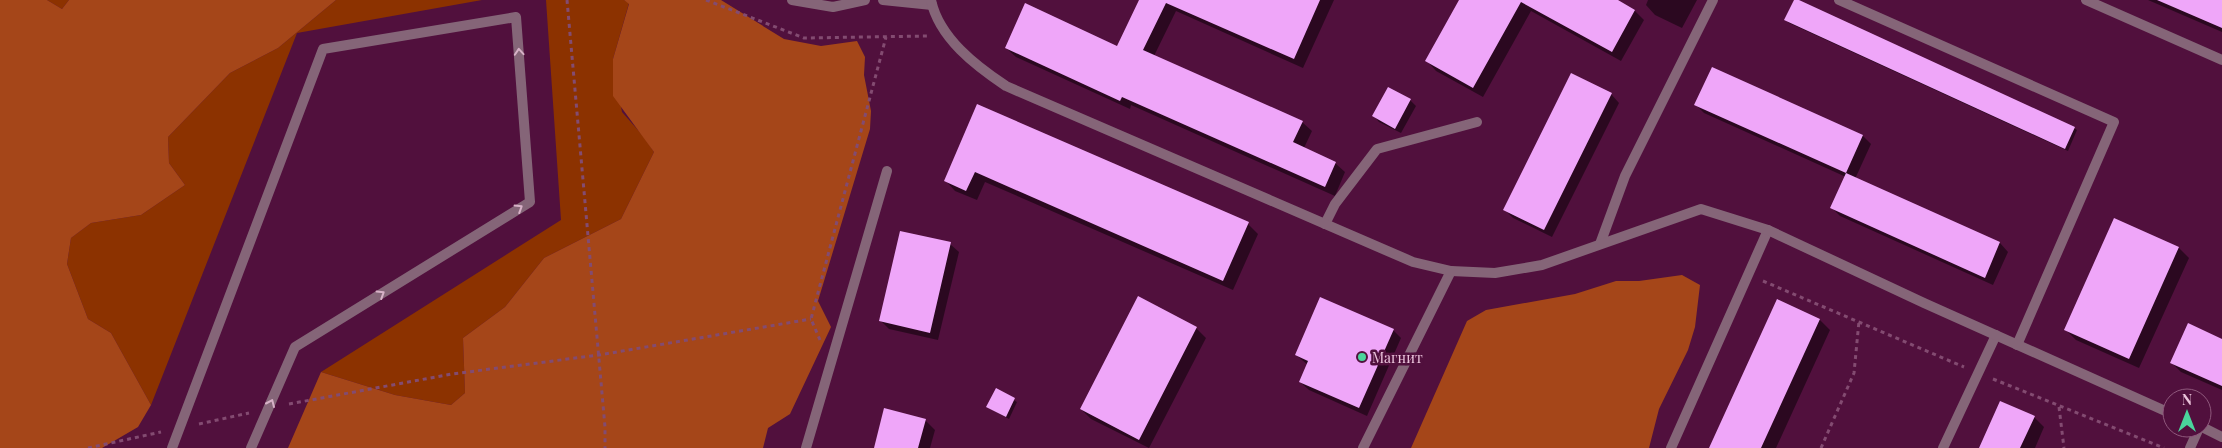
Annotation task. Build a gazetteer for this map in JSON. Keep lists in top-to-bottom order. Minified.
{"places":["Магнит"],"north":"top"}
